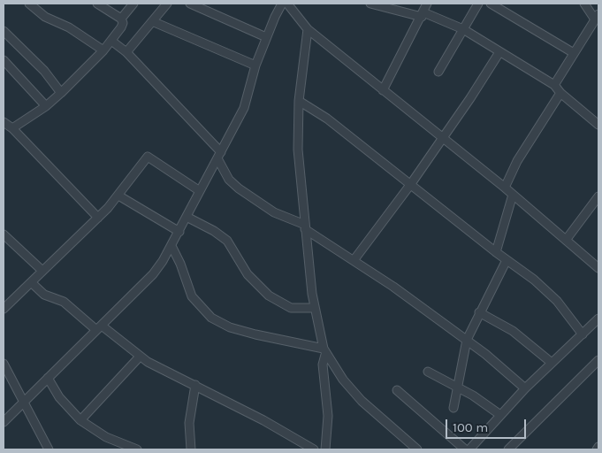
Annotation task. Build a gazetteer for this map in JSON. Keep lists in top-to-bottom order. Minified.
{"scale_bar":"100 m"}
